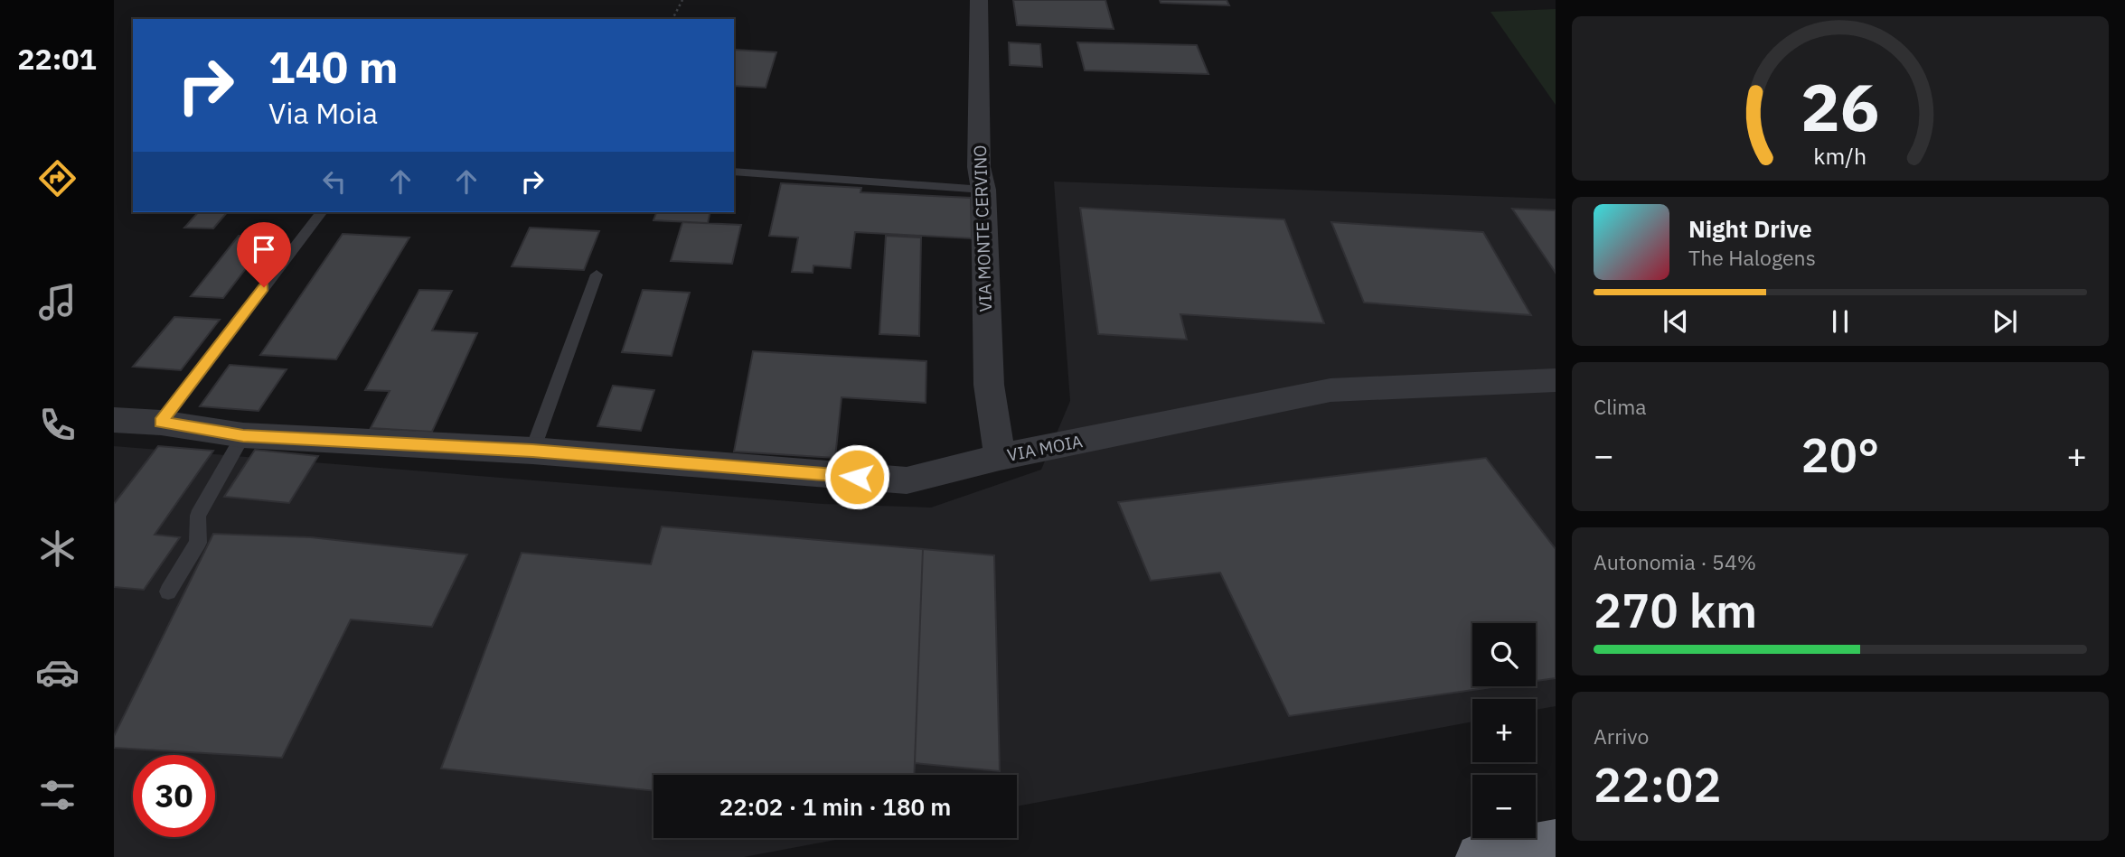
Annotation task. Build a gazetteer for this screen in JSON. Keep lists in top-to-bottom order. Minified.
{"streets":{"street":["VIA MONTE CERVINO","VIA MOIA"]},"crossings":[["VIA MONTE CERVINO","VIA MOIA"]],"page":{"tabs":"22:01","turn":["140 m","Via Moia"],"song":["Night Drive","The Halogens"],"tile":["Clima",["Autonomia · 54%","270 km"],["Arrivo","22:02"]],"heat":["−","20°","+"],"map_buttons":["+","−"],"limit":"30","trip":"22:02 · 1 min · 180 m","gauge":["26","km/h"]}}
